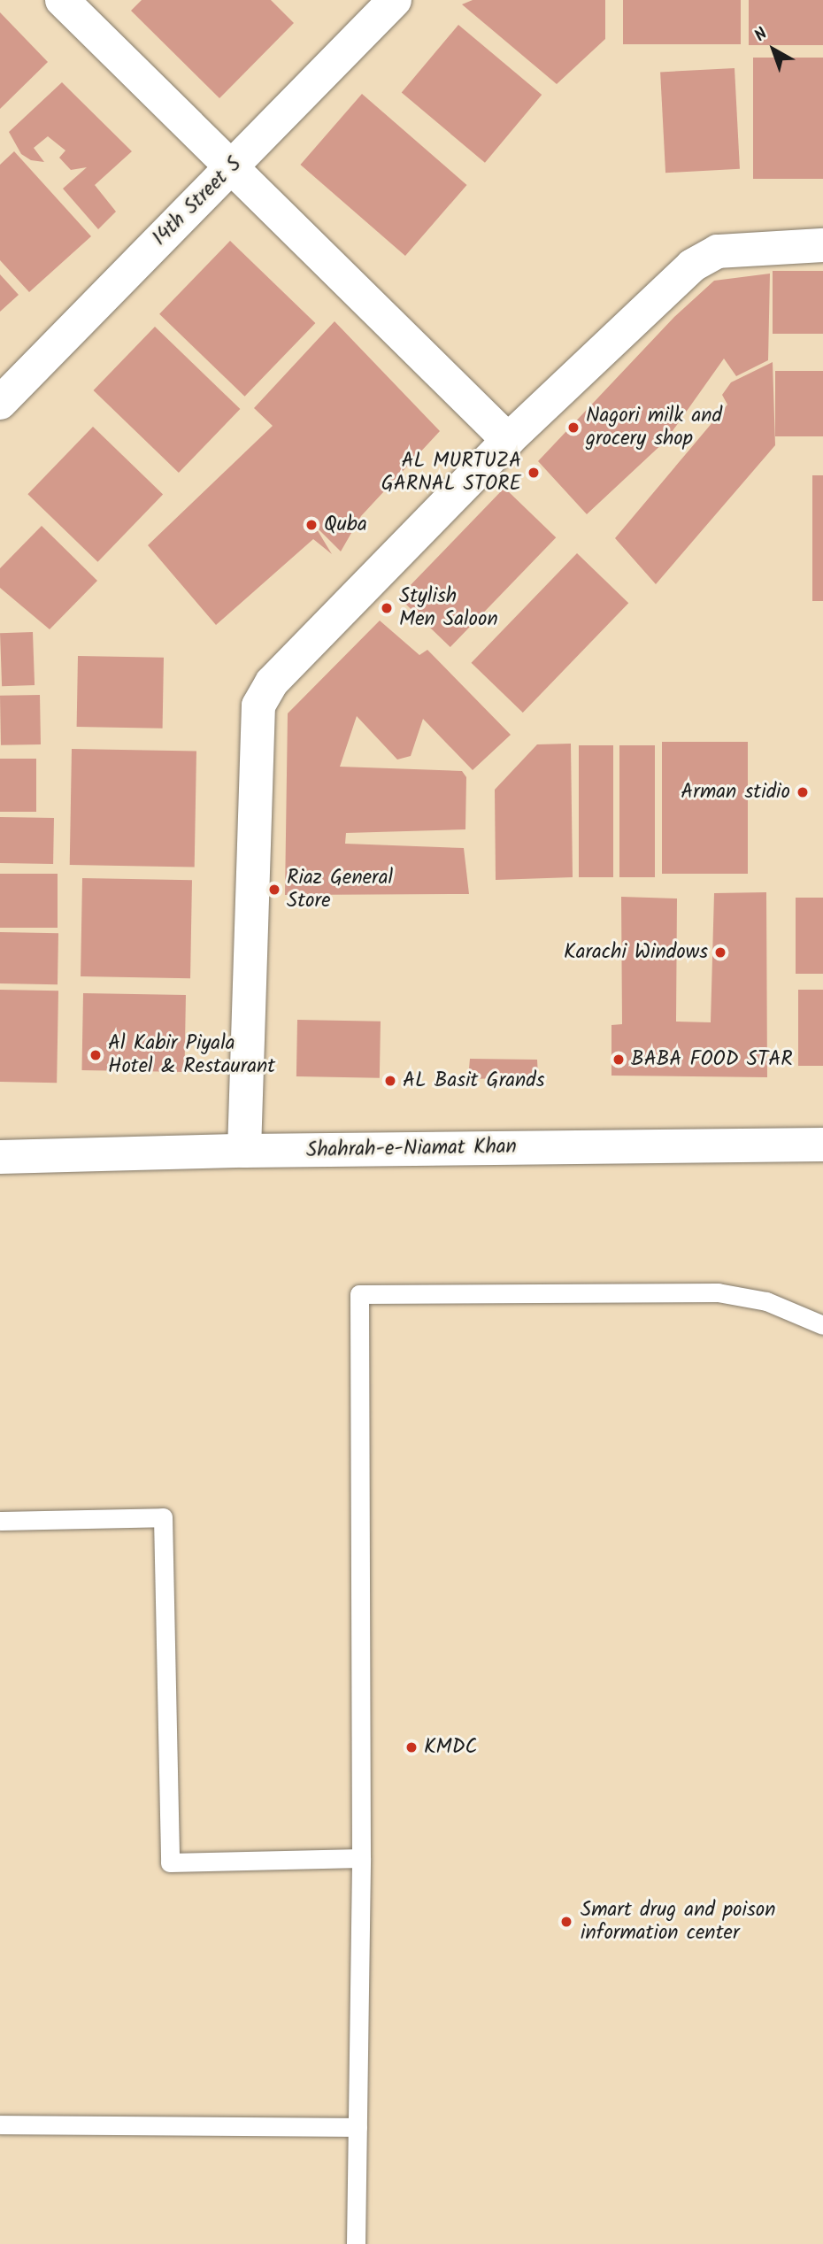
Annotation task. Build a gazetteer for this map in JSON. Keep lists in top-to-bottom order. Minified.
{"streets":{"street":["14th Street S","Shahrah-e-Niamat Khan"]},"places":["Nagori milk and grocery shop","AL MURTUZA GARNAL STORE","Quba","Stylish Men Saloon","Arman stidio","Riaz General Store","Karachi Windows","Al Kabir Piyala Hotel & Restaurant","BABA FOOD STAR","AL Basit Grands","KMDC","Smart drug and poison information center"],"north":"top left"}
